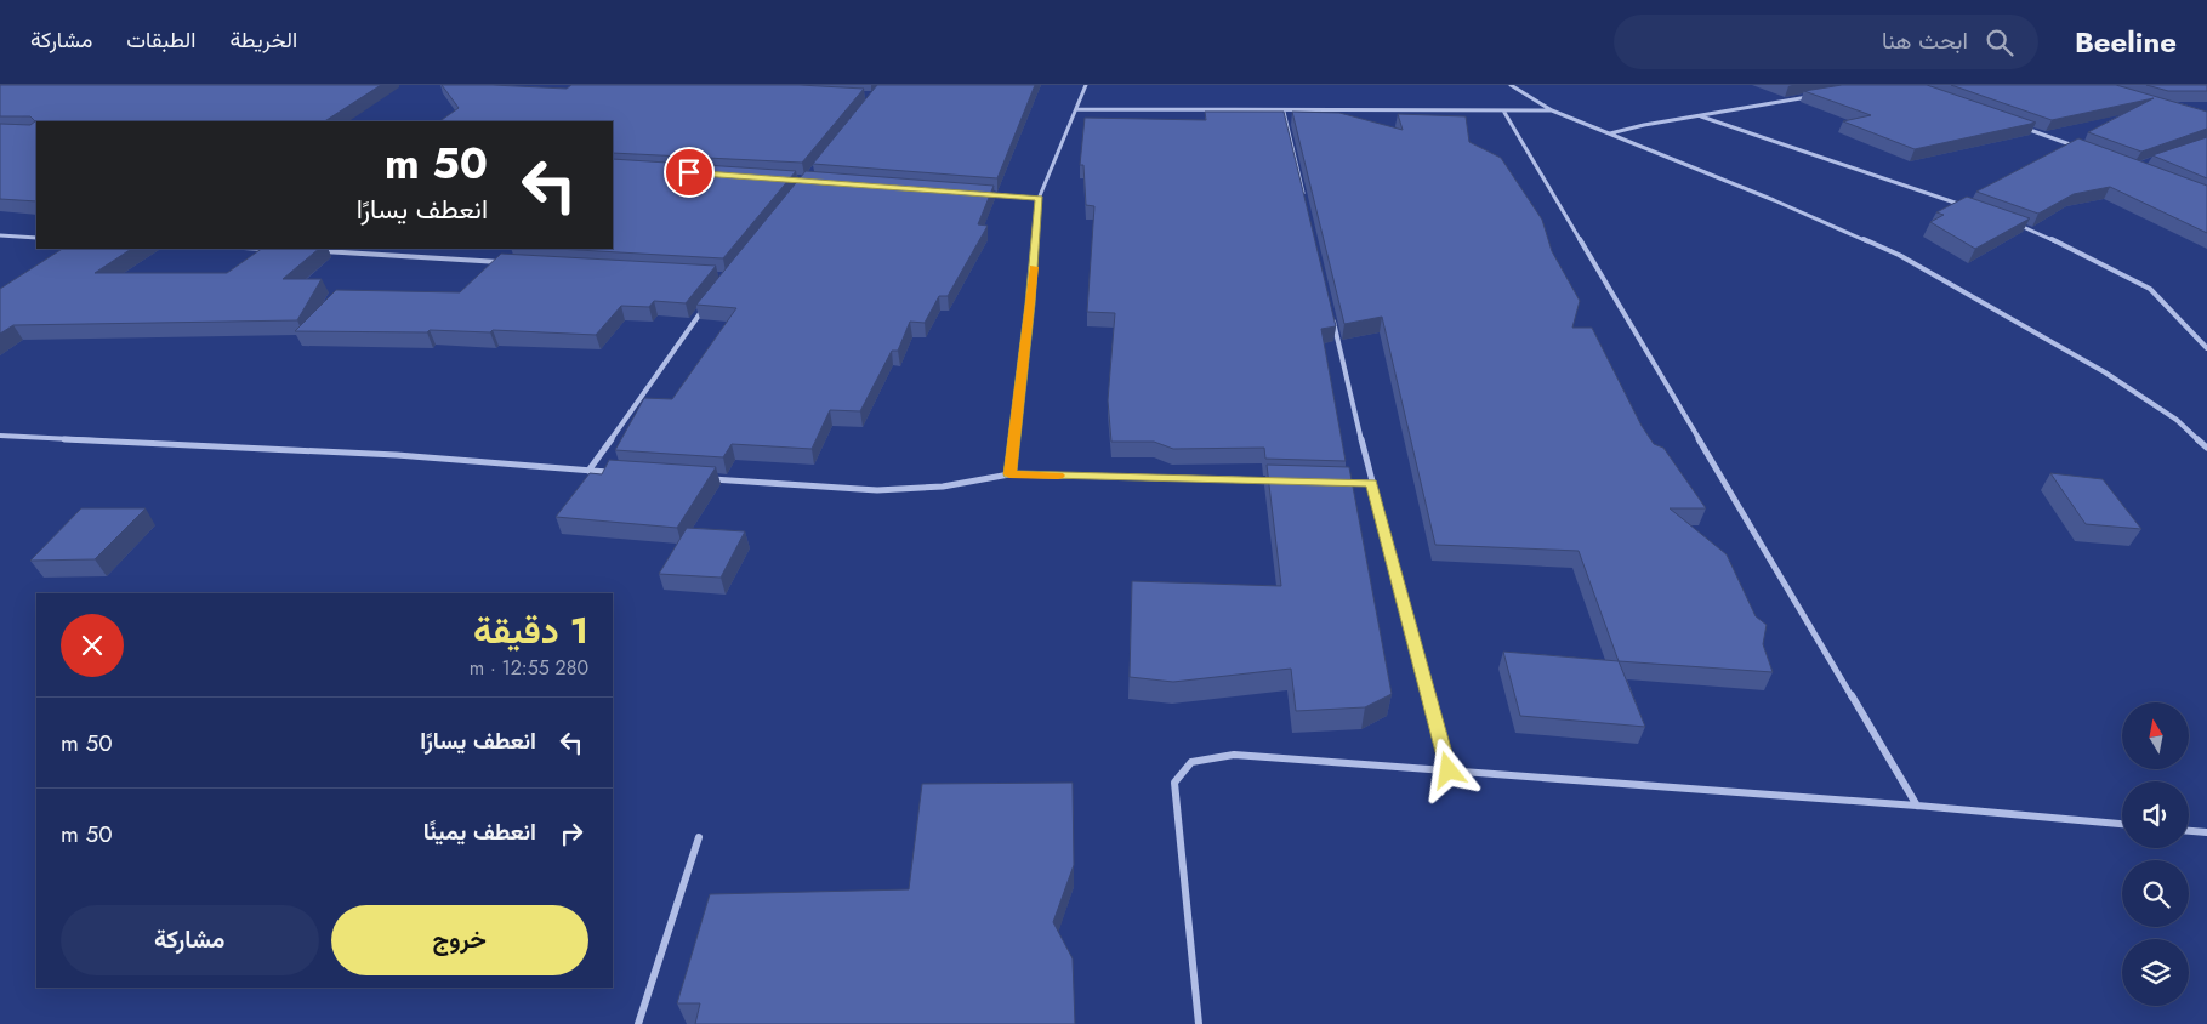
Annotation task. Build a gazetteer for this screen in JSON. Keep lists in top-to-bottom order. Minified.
{"north":"top","page":{"header":"Beeline","search":"ابحث هنا","nav":["الخريطة","الطبقات","مشاركة"],"turn":["50 m","انعطف يسارًا"],"heading":["1 دقيقة","280 m · 12:55"],"list":[{"name":"انعطف يسارًا","value":"50 m"},{"name":"انعطف يمينًا","value":"50 m"}],"buttons":["خروج","مشاركة"]}}
